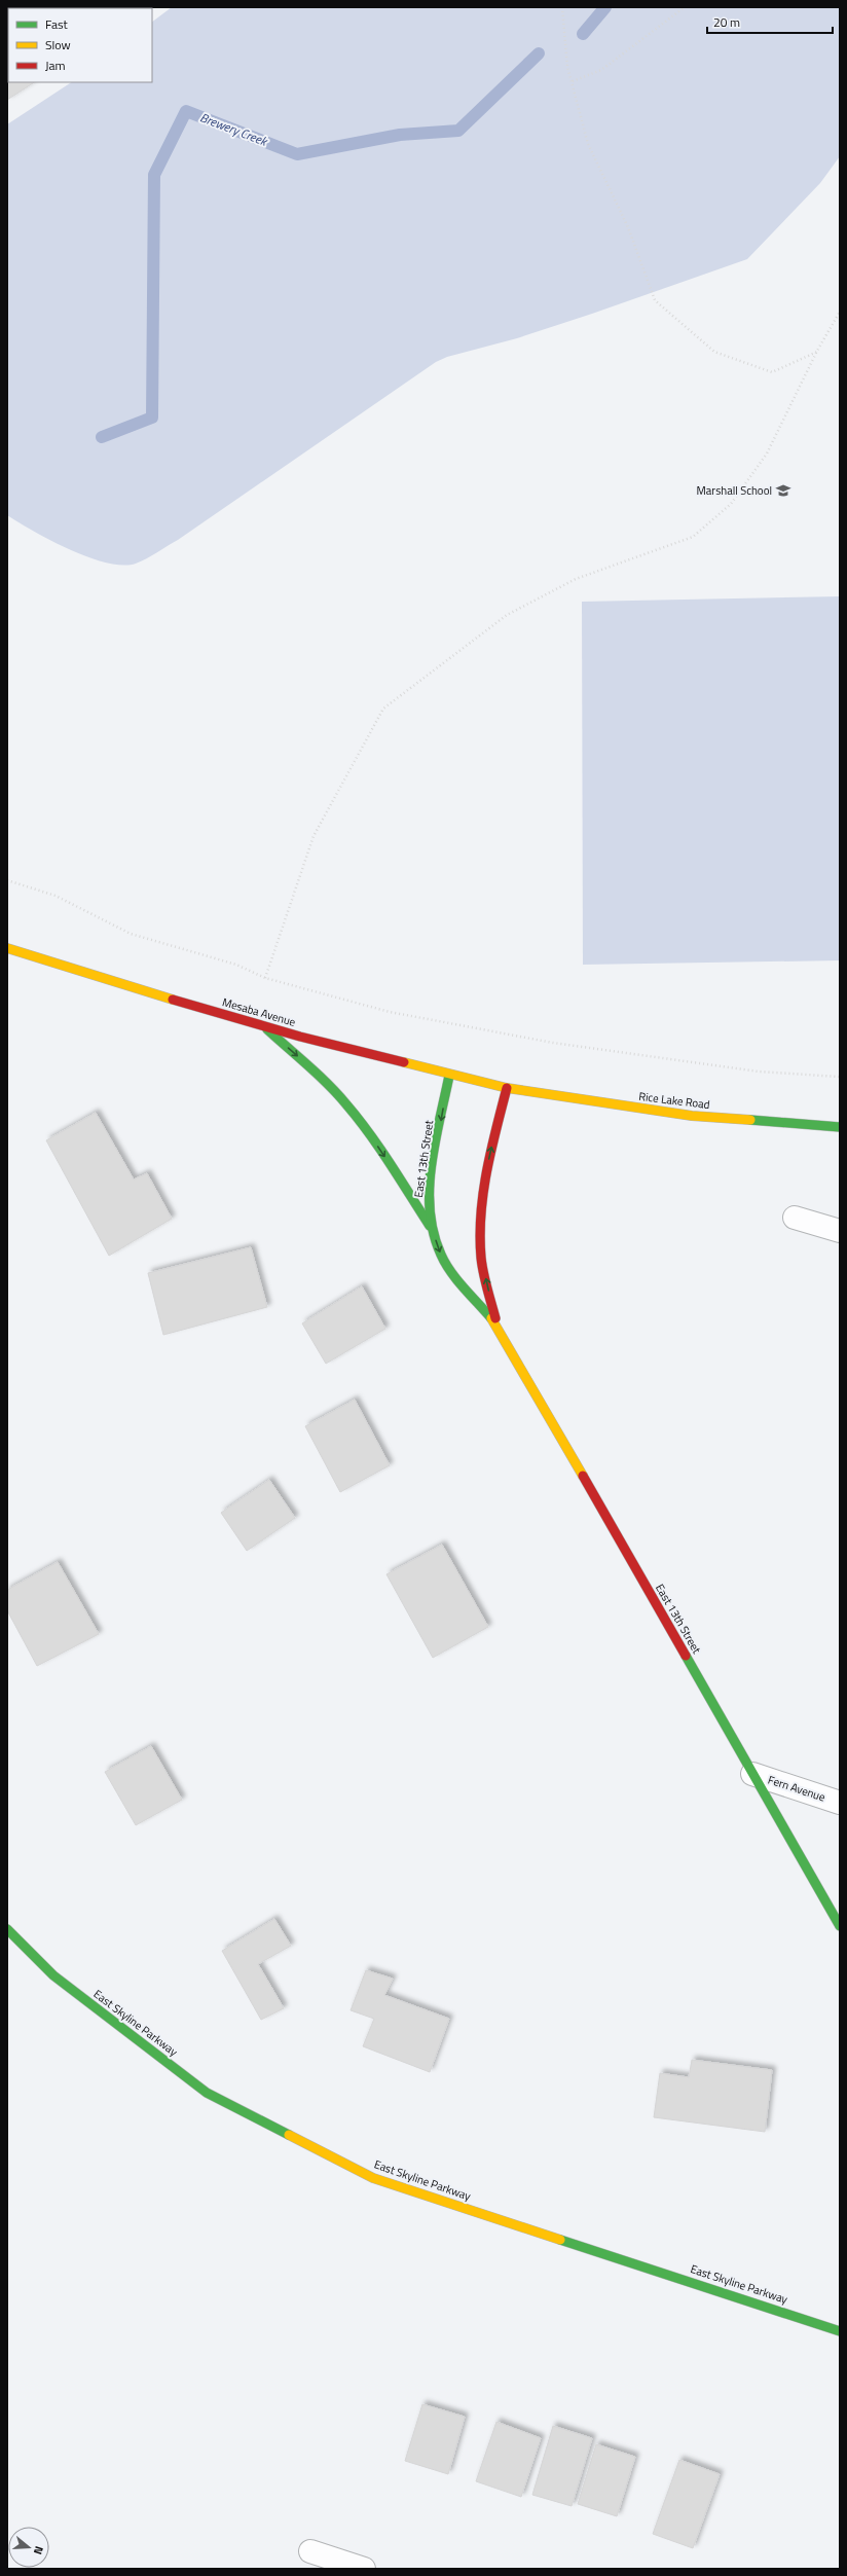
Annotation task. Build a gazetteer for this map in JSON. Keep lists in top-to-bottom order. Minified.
{"streets":{"street":["Mesaba Avenue","Rice Lake Road","East 13th Street","Fern Avenue","East Skyline Parkway"]},"crossings":[["Mesaba Avenue","Rice Lake Road"],["Mesaba Avenue","East 13th Street"],["Rice Lake Road","East 13th Street"],["East 13th Street","Fern Avenue"]],"water":["Brewery Creek"],"places":{"school or university":["Marshall School"]},"legend":["Fast","Slow","Jam"],"scale_bar":"20 m","north":"right"}
